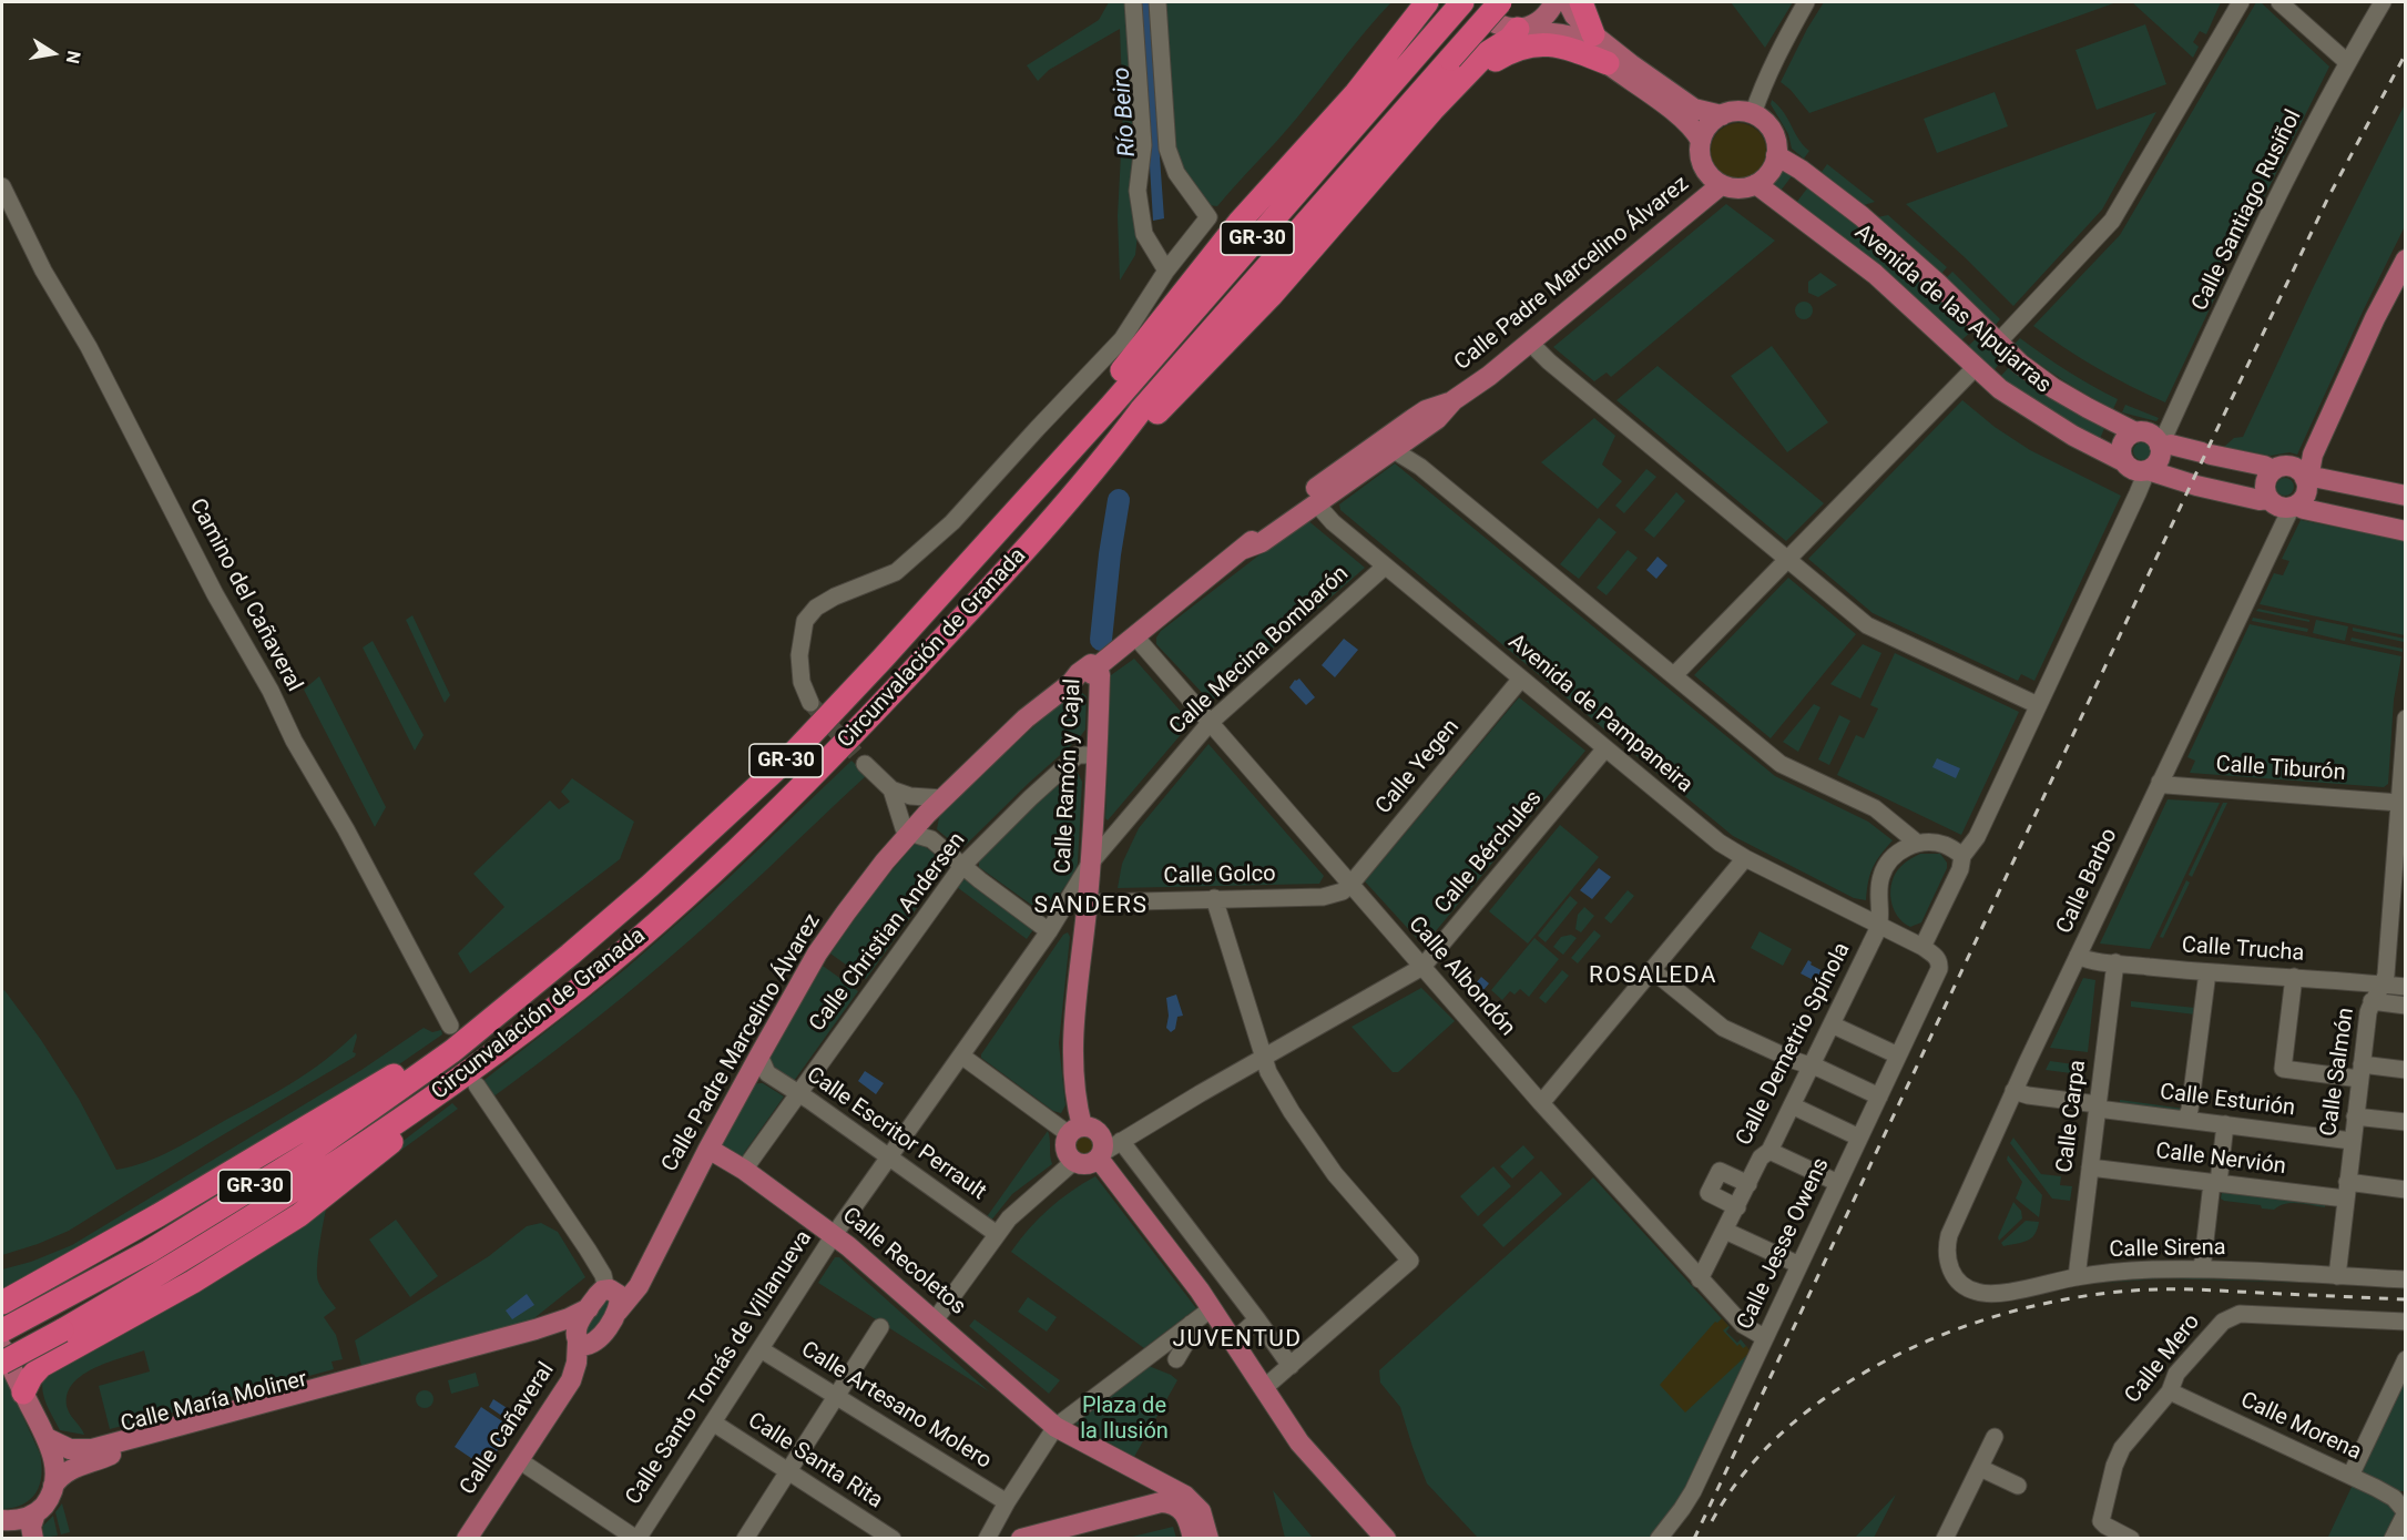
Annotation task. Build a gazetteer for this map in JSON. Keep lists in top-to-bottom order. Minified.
{"streets":{"highway":["GR-30","Circunvalación de Granada"],"main road":["Calle Padre Marcelino Álvarez","Avenida de las Alpujarras","Calle Ramón y Cajal","Calle Recoletos","Calle María Moliner","Calle Cañaveral"],"street":["Calle Santiago Rusiñol","Camino del Cañaveral","Calle Mecina Bombarón","Avenida de Pampaneira","Calle Yegen","Calle Tiburón","Calle Bérchules","Calle Golco","Calle Barbo","Calle Christian Andersen","Calle Trucha","Calle Albondón","Calle Demetrio Spínola","Calle Salmón","Calle Esturión","Calle Carpa","Calle Escritor Perrault","Calle Nervión","Calle Jesse Owens","Calle Sirena","Calle Mero","Calle Santo Tomás de Villanueva","Calle Artesano Molero","Calle Morena","Calle Santa Rita"]},"crossings":[["Calle Santiago Rusiñol","Avenida de las Alpujarras"],["Calle Padre Marcelino Álvarez","Avenida de las Alpujarras"],["Calle Padre Marcelino Álvarez","Avenida de Pampaneira"],["Calle Padre Marcelino Álvarez","Calle Ramón y Cajal"],["Calle Padre Marcelino Álvarez","Calle Albondón"],["Calle Padre Marcelino Álvarez","Calle Escritor Perrault"],["Calle Padre Marcelino Álvarez","Calle Recoletos"],["Calle Padre Marcelino Álvarez","Calle María Moliner"],["Calle Padre Marcelino Álvarez","Calle Cañaveral"],["Calle Mecina Bombarón","Avenida de Pampaneira"],["Calle Mecina Bombarón","Calle Ramón y Cajal"],["Calle Mecina Bombarón","Calle Albondón"],["Avenida de Pampaneira","Calle Yegen"],["Avenida de Pampaneira","Calle Bérchules"],["Avenida de Pampaneira","Calle Demetrio Spínola"],["Avenida de Pampaneira","Calle Jesse Owens"],["Calle Yegen","Calle Golco"],["Calle Yegen","Calle Albondón"],["Calle Tiburón","Calle Barbo"],["Calle Tiburón","Calle Salmón"],["Calle Ramón y Cajal","Calle Bérchules"],["Calle Ramón y Cajal","Calle Golco"],["Calle Ramón y Cajal","Calle Christian Andersen"],["Calle Ramón y Cajal","Calle Santo Tomás de Villanueva"],["Calle Bérchules","Calle Albondón"],["Calle Golco","Calle Albondón"],["Calle Golco","Calle Santo Tomás de Villanueva"],["Calle Barbo","Calle Trucha"],["Calle Barbo","Calle Esturión"],["Calle Barbo","Calle Sirena"],["Calle Christian Andersen","Calle Escritor Perrault"],["Calle Christian Andersen","Calle Recoletos"],["Calle Trucha","Calle Salmón"],["Calle Trucha","Calle Carpa"],["Calle Albondón","Calle Demetrio Spínola"],["Calle Albondón","Calle Jesse Owens"],["Calle Salmón","Calle Esturión"],["Calle Salmón","Calle Nervión"],["Calle Salmón","Calle Sirena"],["Calle Esturión","Calle Carpa"],["Calle Carpa","Calle Nervión"],["Calle Carpa","Calle Sirena"],["Calle Escritor Perrault","Calle Santo Tomás de Villanueva"],["Calle Recoletos","Calle Santo Tomás de Villanueva"],["Calle Mero","Calle Morena"],["Calle Santo Tomás de Villanueva","Calle Artesano Molero"],["Calle Santo Tomás de Villanueva","Calle Santa Rita"],["Calle María Moliner","Calle Cañaveral"]],"districts":["SANDERS","ROSALEDA","JUVENTUD"],"water":["Río Beiro"],"parks":["Plaza de la Ilusión"],"north":"right"}
